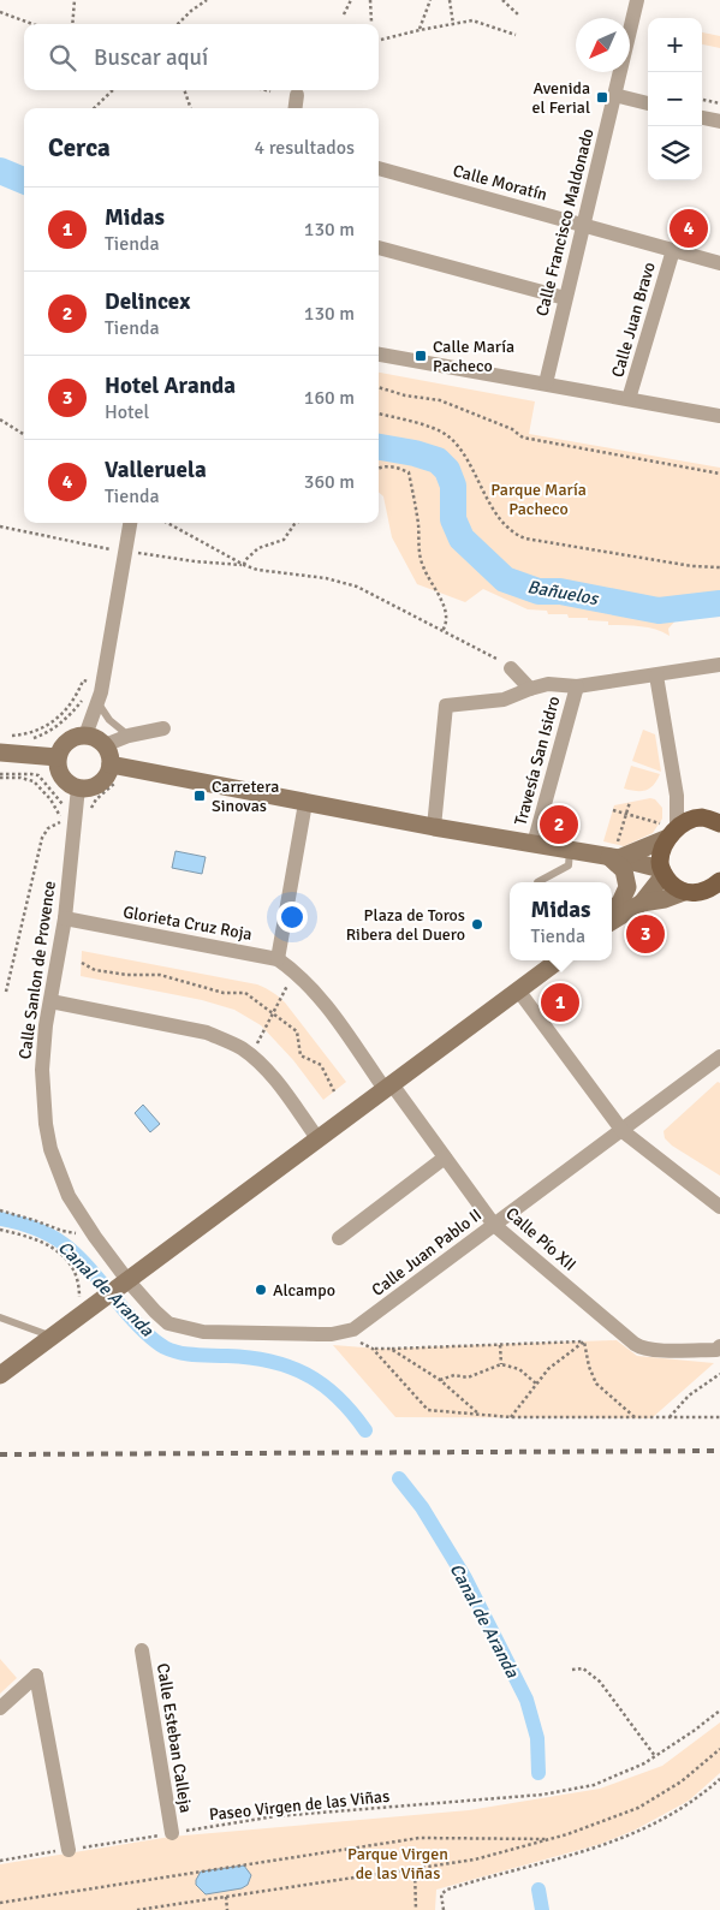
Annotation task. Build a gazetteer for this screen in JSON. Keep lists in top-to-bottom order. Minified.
{"streets":{"street":["Calle Moratín","Calle Francisco Maldonado","Calle Juan Bravo","Travesía San Isidro","Glorieta Cruz Roja","Calle Sanlon de Provence","Calle Pío XII","Calle Juan Pablo II","Calle Esteban Calleja"],"path":["Paseo Virgen de las Viñas"]},"crossings":[["Calle Moratín","Calle Francisco Maldonado"],["Calle Moratín","Calle Juan Bravo"],["Glorieta Cruz Roja","Calle Sanlon de Provence"],["Glorieta Cruz Roja","Calle Pío XII"],["Calle Sanlon de Provence","Calle Juan Pablo II"],["Calle Pío XII","Calle Juan Pablo II"],["Calle Esteban Calleja","Paseo Virgen de las Viñas"]],"water":["Bañuelos","Canal de Aranda"],"parks":["Parque María Pacheco","Parque Virgen de las Viñas"],"places":{"transit":["Avenida el Ferial","Calle María Pacheco","Carretera Sinovas"],"other":["Plaza de Toros Ribera del Duero","Alcampo"]},"north":"bottom left","page":{"map_buttons":["+","−"],"search":"Buscar aquí","heading":["Cerca","4 resultados"],"list":[{"mark":"1","name":"Midas","note":"Tienda","value":"130 m"},{"mark":"2","name":"Delincex","note":"Tienda","value":"130 m"},{"mark":"3","name":"Hotel Aranda","note":"Hotel","value":"160 m"},{"mark":"4","name":"Valleruela","note":"Tienda","value":"360 m"}],"pins":["4","2","3","1"],"popup":["Midas","Tienda"]}}
